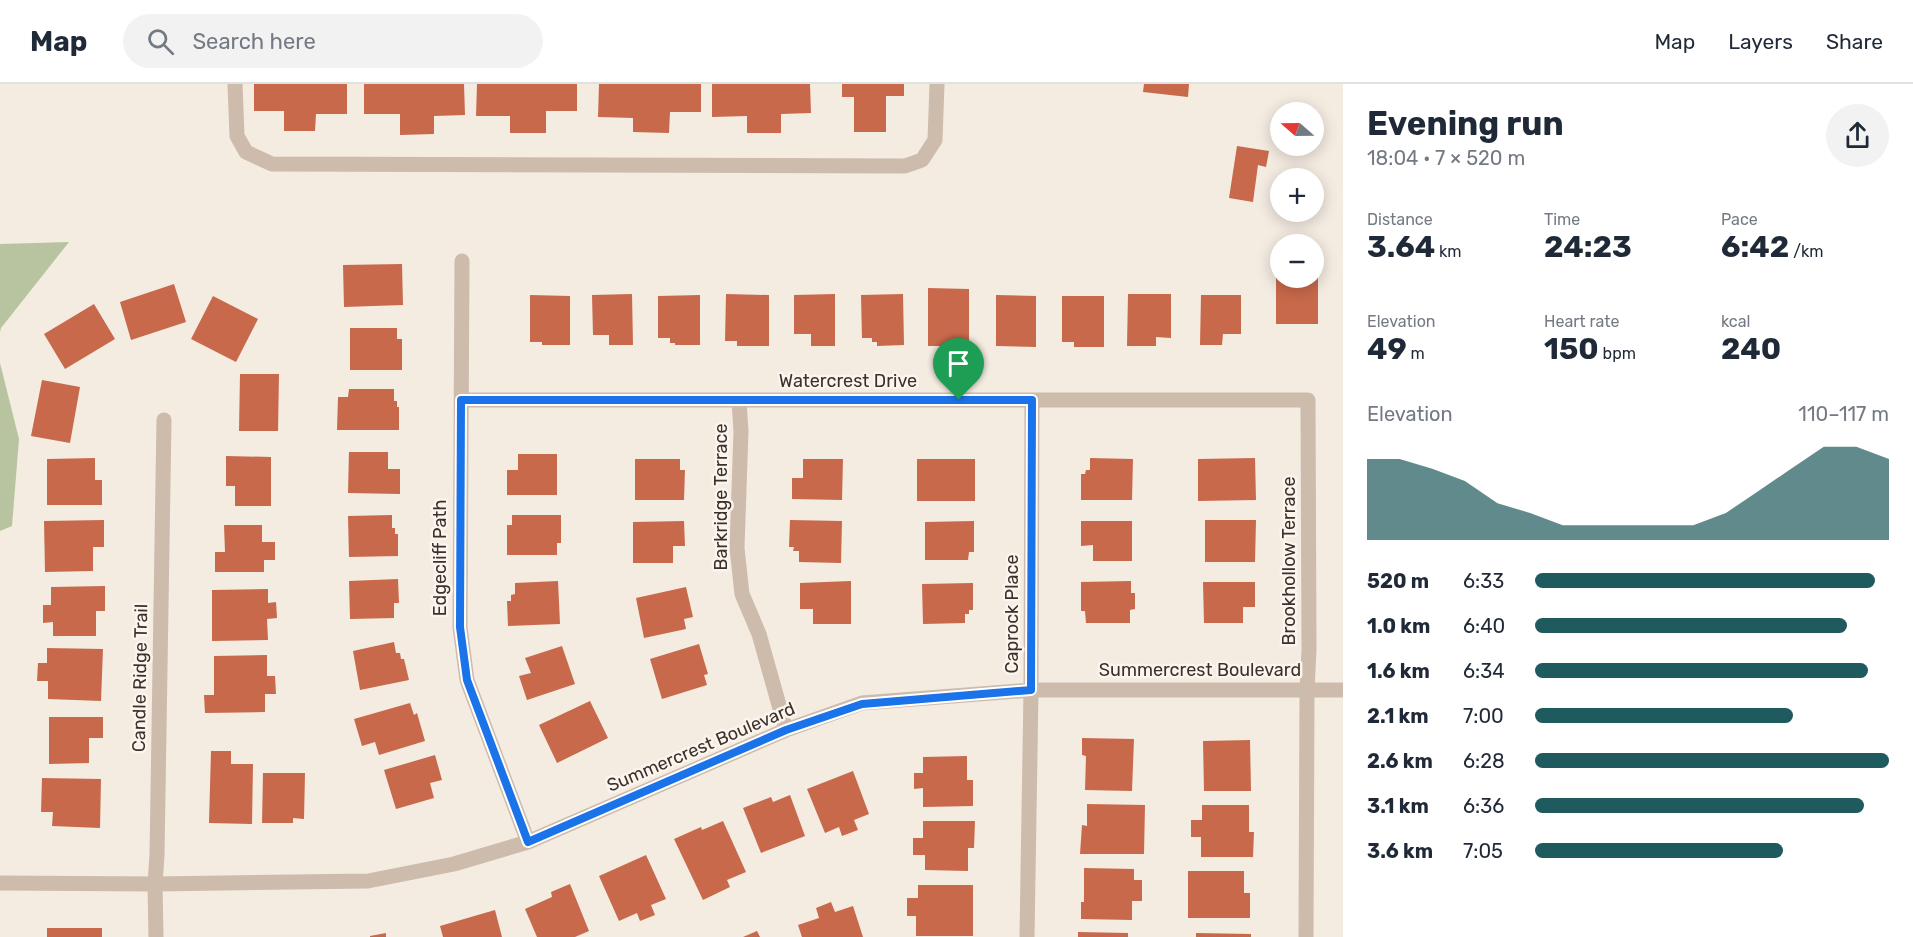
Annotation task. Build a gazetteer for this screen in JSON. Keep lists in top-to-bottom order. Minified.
{"streets":{"street":["Watercrest Drive","Barkridge Terrace","Edgecliff Path","Brookhollow Terrace","Caprock Place","Summercrest Boulevard","Candle Ridge Trail"]},"crossings":[["Watercrest Drive","Barkridge Terrace"],["Watercrest Drive","Edgecliff Path"],["Watercrest Drive","Brookhollow Terrace"],["Watercrest Drive","Caprock Place"],["Barkridge Terrace","Summercrest Boulevard"],["Edgecliff Path","Summercrest Boulevard"],["Brookhollow Terrace","Summercrest Boulevard"],["Caprock Place","Summercrest Boulevard"],["Summercrest Boulevard","Candle Ridge Trail"]],"north":"left","page":{"header":"Map","search":"Search here","nav":["Map","Layers","Share"],"heading":["Evening run","18:04 · 7 × 520 m"],"map_buttons":["+","−"],"stats":[["Distance","3.64 km"],["Time","24:23"],["Pace","6:42 /km"],["Elevation","49 m"],["Heart rate","150 bpm"],["kcal","240"]],"chart":["Elevation","110–117 m"],"list":[{"name":"520 m","note":"6:33"},{"name":"1.0 km","note":"6:40"},{"name":"1.6 km","note":"6:34"},{"name":"2.1 km","note":"7:00"},{"name":"2.6 km","note":"6:28"},{"name":"3.1 km","note":"6:36"},{"name":"3.6 km","note":"7:05"}]}}
